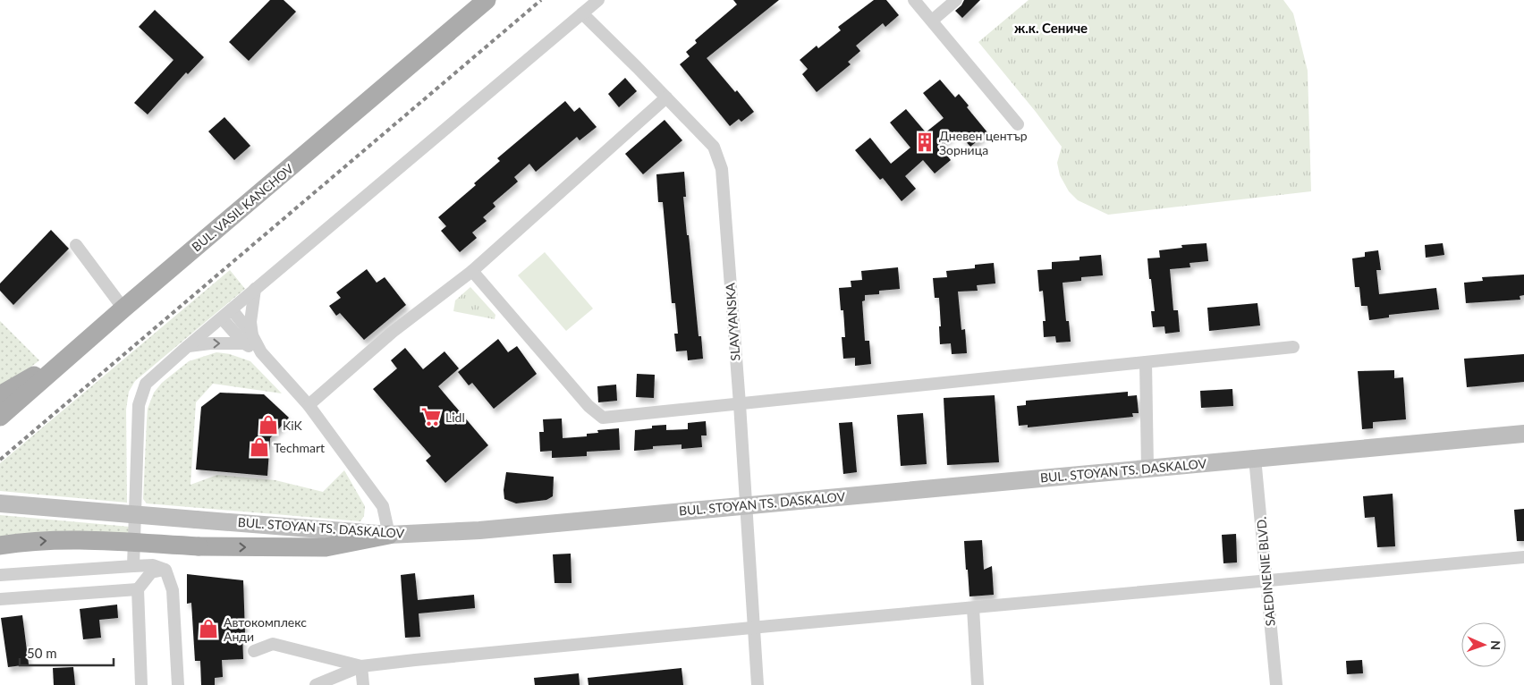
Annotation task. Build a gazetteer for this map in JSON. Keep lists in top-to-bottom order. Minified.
{"streets":{"main road":["BUL. VASIL KANCHOV"],"street":["SLAVYANSKA","BUL. STOYAN TS. DASKALOV","SAEDINENIE BLVD."]},"crossings":[["SLAVYANSKA","BUL. STOYAN TS. DASKALOV"],["BUL. STOYAN TS. DASKALOV","SAEDINENIE BLVD."]],"districts":["ж.к. Сениче"],"places":{"building":["Дневен център Зорница"],"supermarket":["Lidl"],"shop":["KiK","Techmart","Автокомплекс Анди"]},"scale_bar":"50 m","north":"right"}
